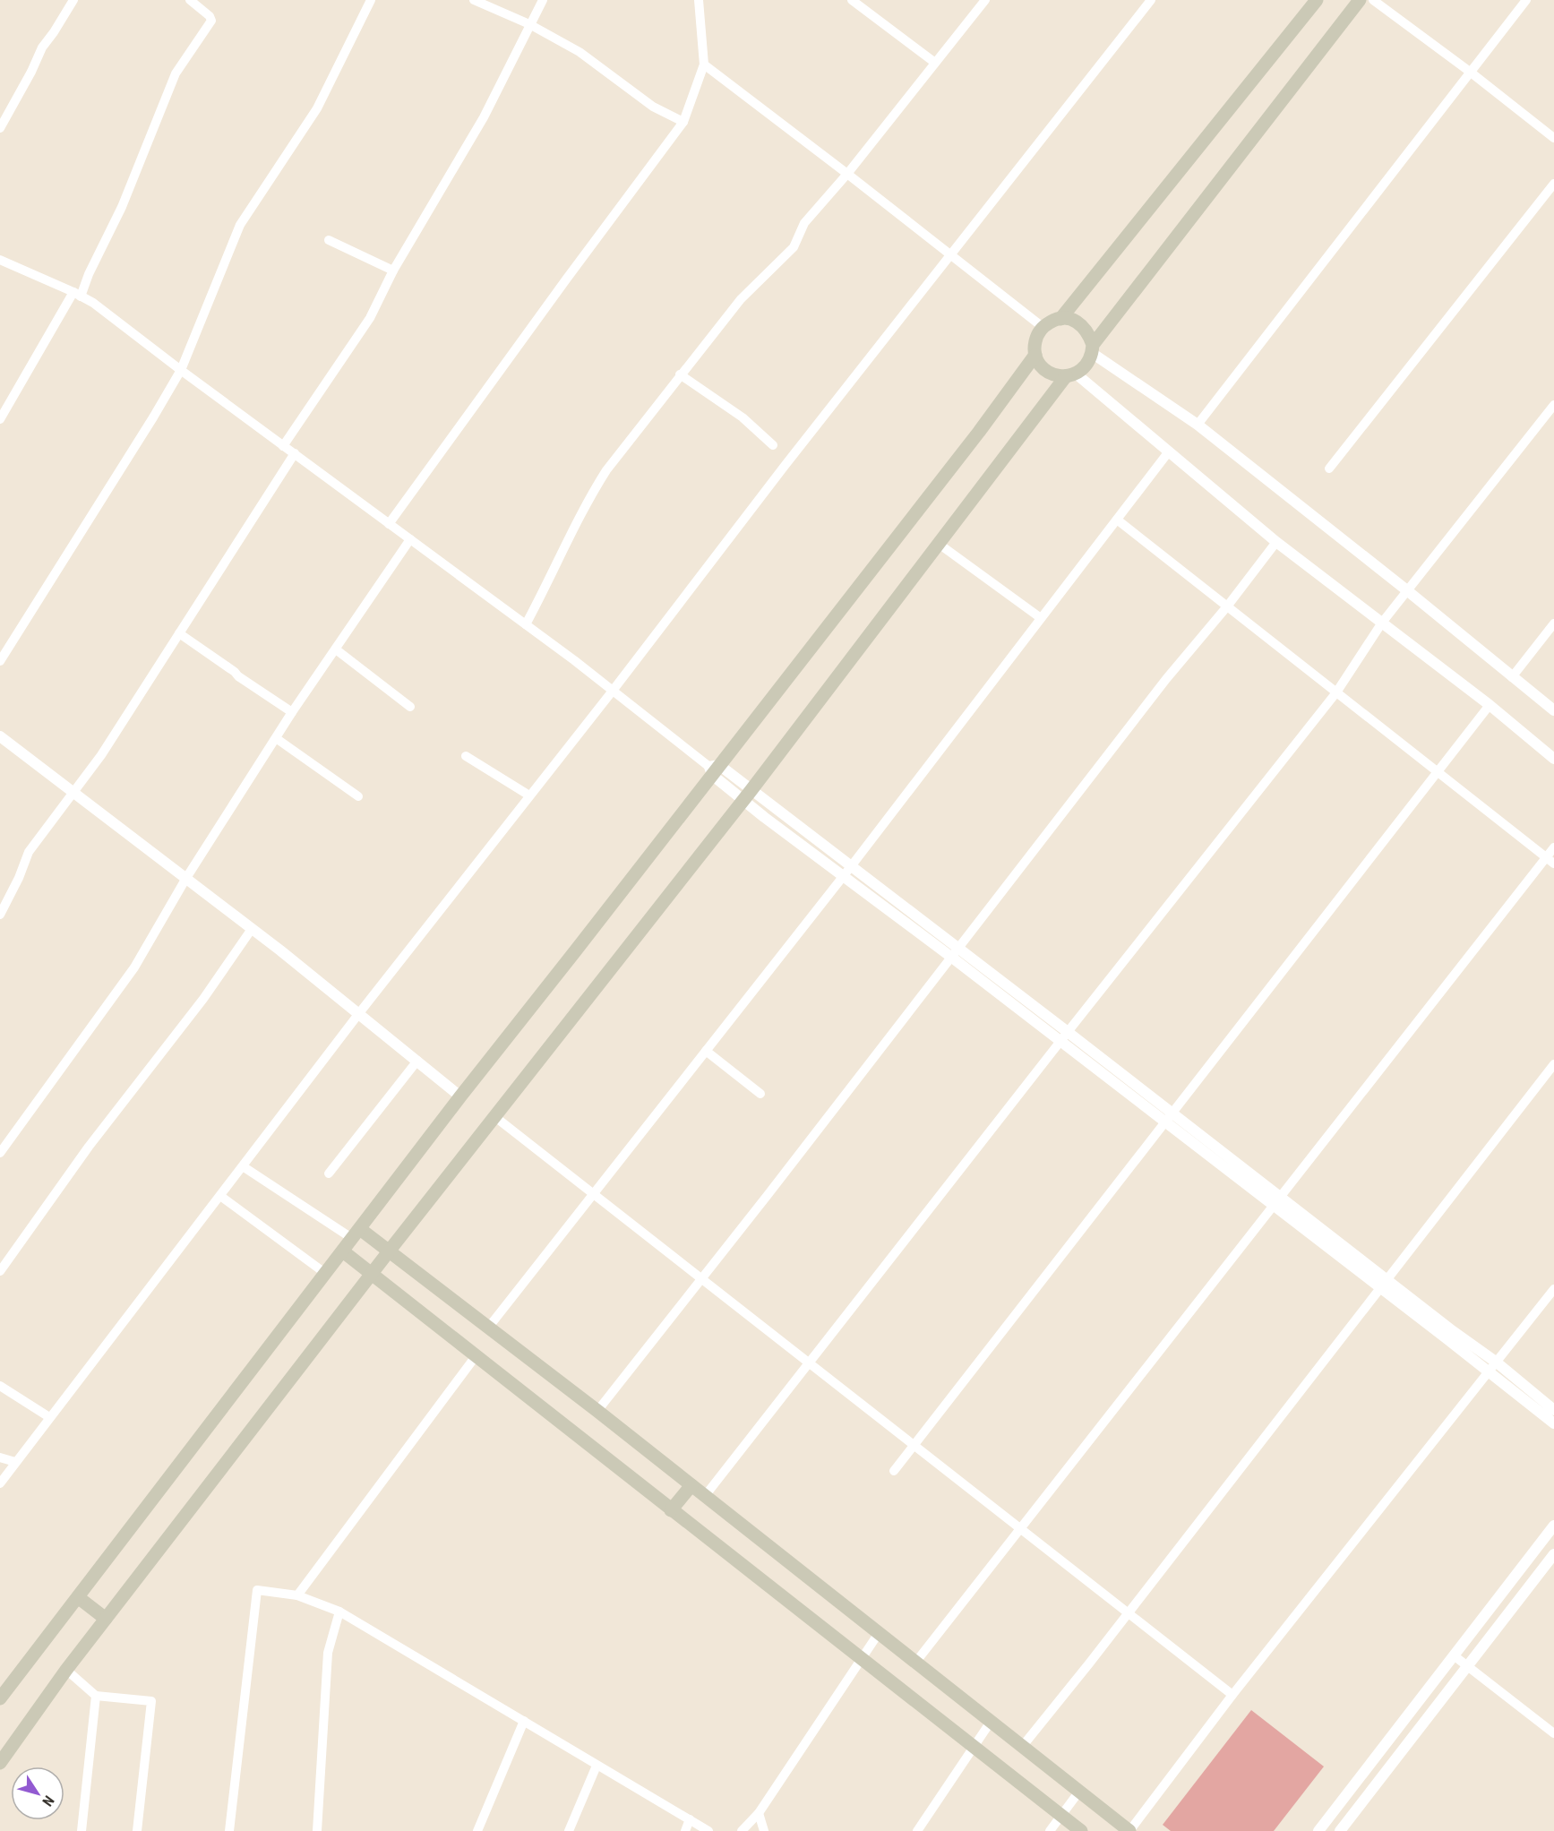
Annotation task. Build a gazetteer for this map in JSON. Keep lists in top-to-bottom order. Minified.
{"north":"bottom right"}
